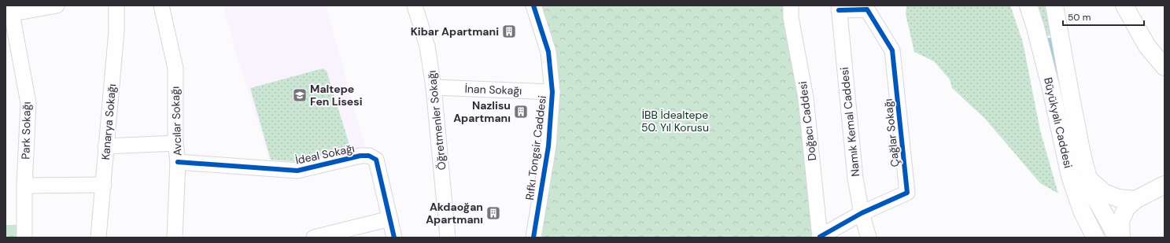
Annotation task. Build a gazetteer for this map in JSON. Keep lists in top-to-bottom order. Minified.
{"streets":{"main road":["Büyükyalı Caddesi"],"street":["İnan Sokağı","Öğretmenler Sokağı","Avcılar Sokağı","Doğacı Caddesi","Kanarya Sokağı","Namık Kemal Caddesi","Park Sokağı","Çağlar Sokağı","Rıfkı Tongsir Caddesi","İdeal Sokağı"]},"crossings":[["İnan Sokağı","Öğretmenler Sokağı"],["İnan Sokağı","Rıfkı Tongsir Caddesi"],["Avcılar Sokağı","İdeal Sokağı"],["Doğacı Caddesi","Çağlar Sokağı"],["Namık Kemal Caddesi","Çağlar Sokağı"]],"parks":["İBB İdealtepe 50. Yıl Korusu"],"places":{"building":["Kibar Apartmani","Nazlisu Apartmanı","Akdaoğan Apartmanı"],"school or university":["Maltepe Fen Lisesi"]},"scale_bar":"50 m"}
